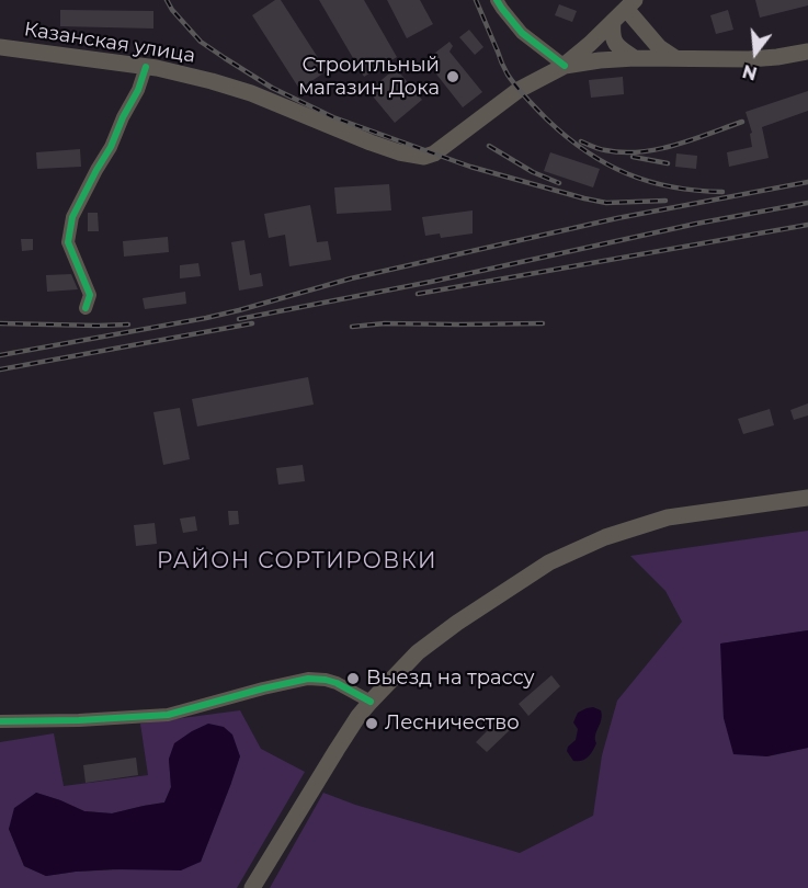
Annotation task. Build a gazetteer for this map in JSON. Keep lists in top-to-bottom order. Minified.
{"streets":{"main road":["Казанская улица"]},"districts":["РАЙОН СОРТИРОВКИ"],"places":["Строитльный магазин Дока","Выезд на трассу","Лесничество"],"north":"bottom"}
